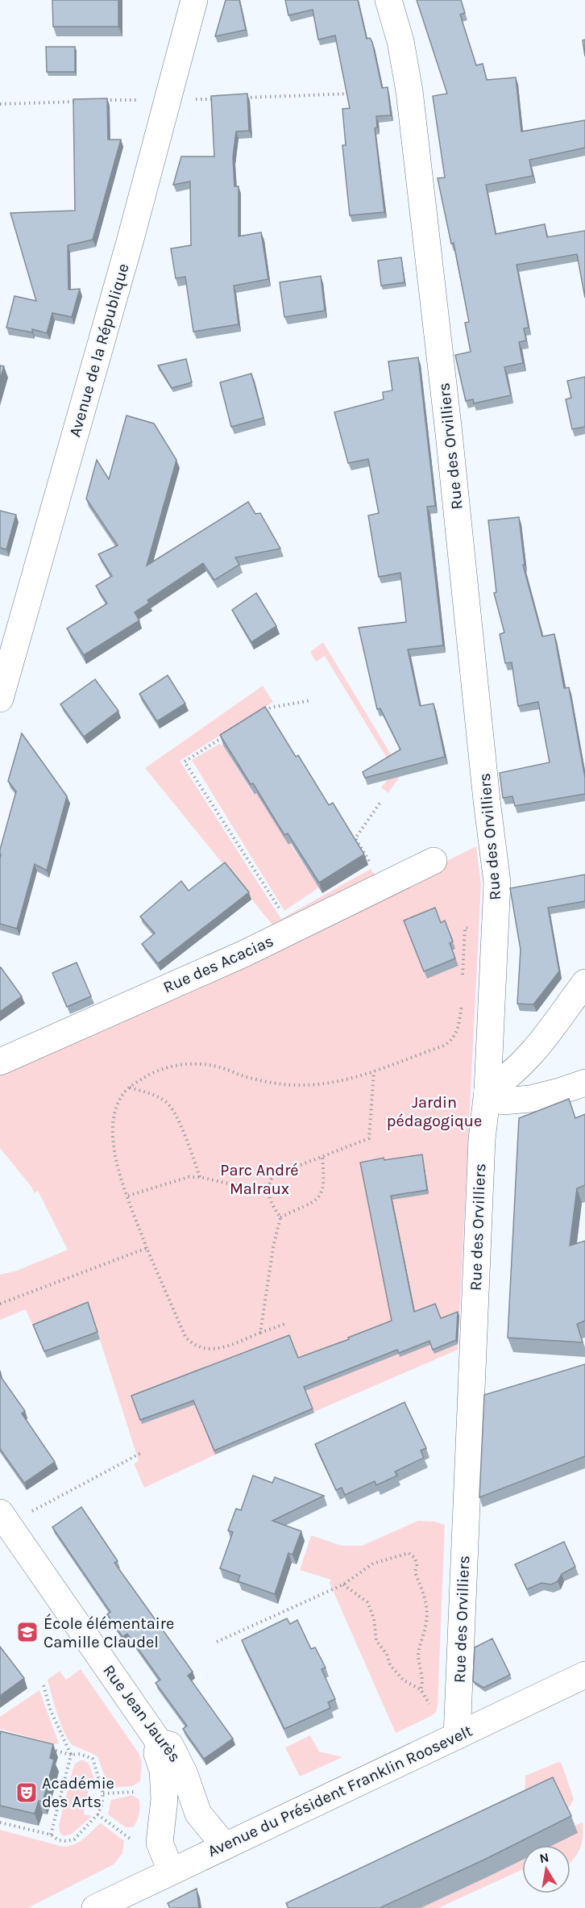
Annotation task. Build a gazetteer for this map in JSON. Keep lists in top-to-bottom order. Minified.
{"streets":{"street":["Avenue de la République","Rue des Orvilliers","Rue des Acacias","Rue Jean Jaurès","Avenue du Président Franklin Roosevelt"]},"crossings":[["Rue des Orvilliers","Avenue du Président Franklin Roosevelt"],["Rue Jean Jaurès","Avenue du Président Franklin Roosevelt"]],"parks":["Jardin pédagogique","Parc André Malraux"],"places":{"school or university":["École élémentaire Camille Claudel"],"theatre":["Académie des Arts"]},"north":"top"}
